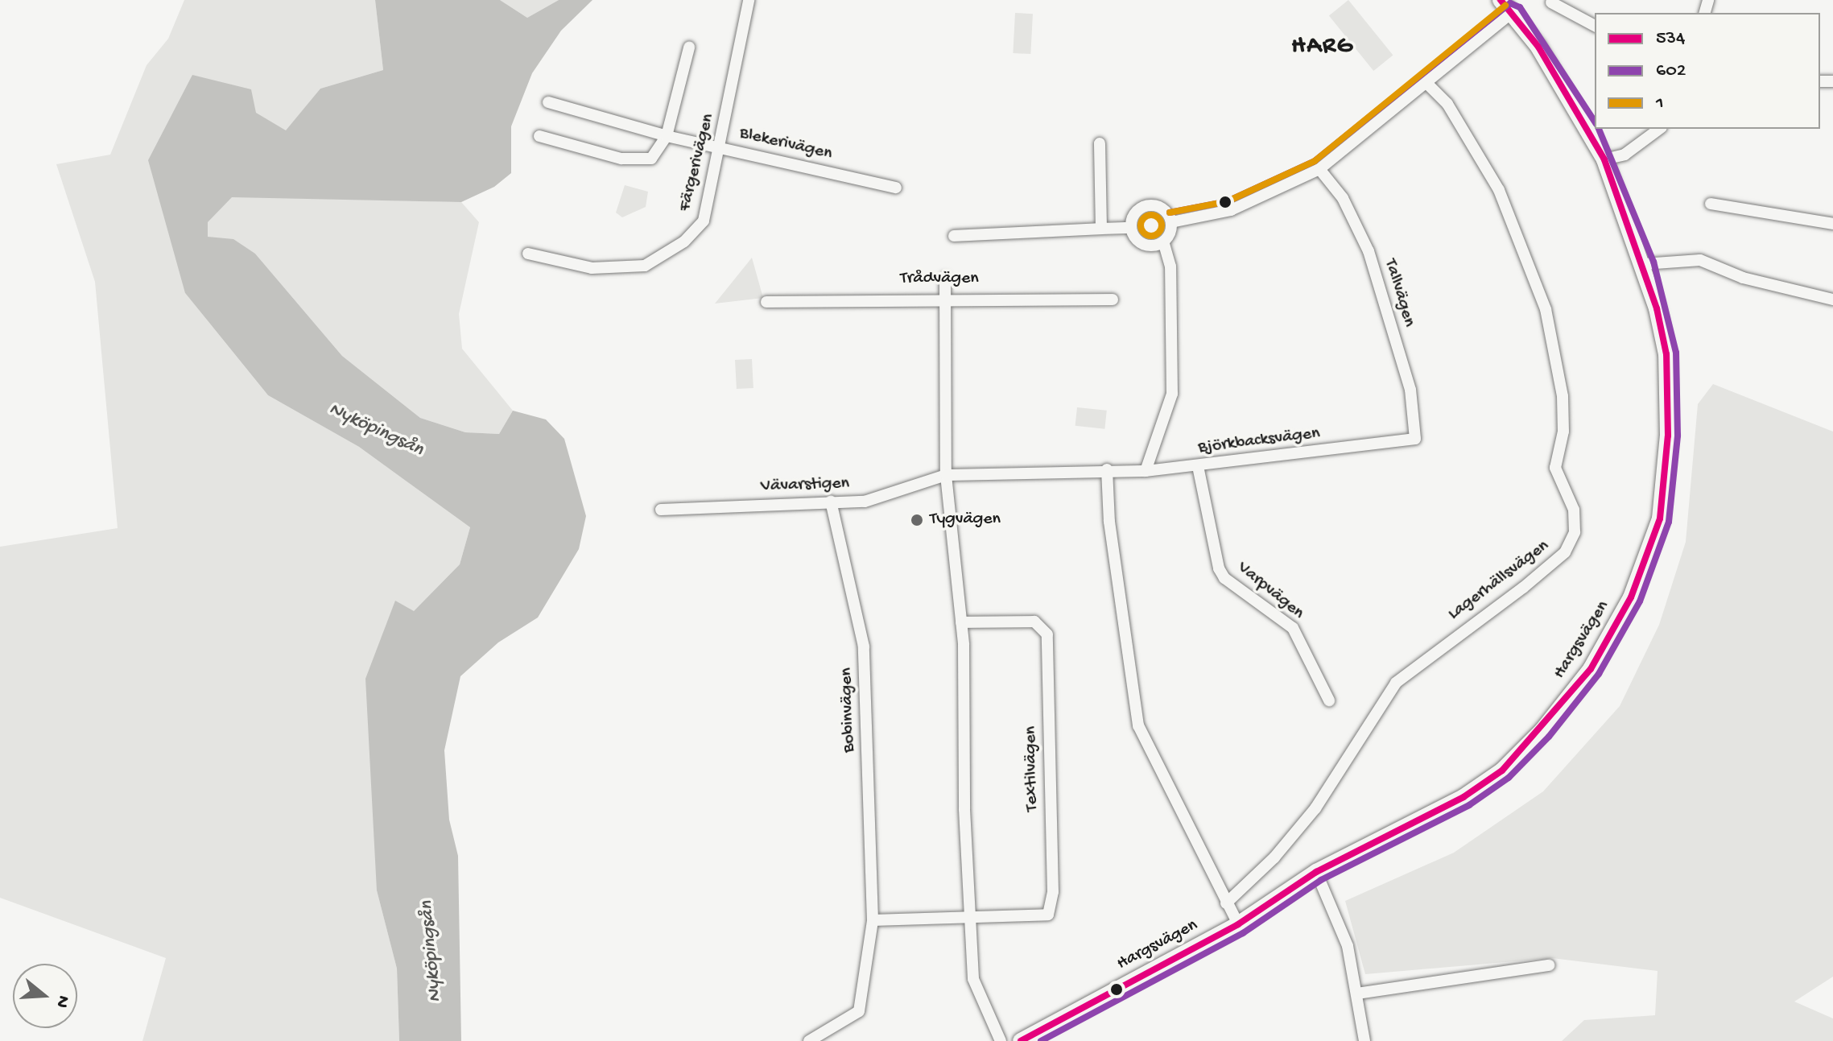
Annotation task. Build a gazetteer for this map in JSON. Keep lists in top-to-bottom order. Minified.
{"streets":{"street":["Blekerivägen","Färgerivägen","Trådvägen","Tallvägen","Björkbacksvägen","Vävarstigen","Lagerhällsvägen","Varpvägen","Hargsvägen","Bobinvägen","Textilvägen"]},"crossings":[["Blekerivägen","Färgerivägen"],["Tallvägen","Björkbacksvägen"],["Björkbacksvägen","Vävarstigen"],["Björkbacksvägen","Varpvägen"],["Vävarstigen","Bobinvägen"]],"districts":["HARG"],"water":["Nyköpingsån"],"places":["Tygvägen"],"lines":["transit line 534","transit line 602","transit line 1"],"legend":["534","602","1"],"north":"right"}
